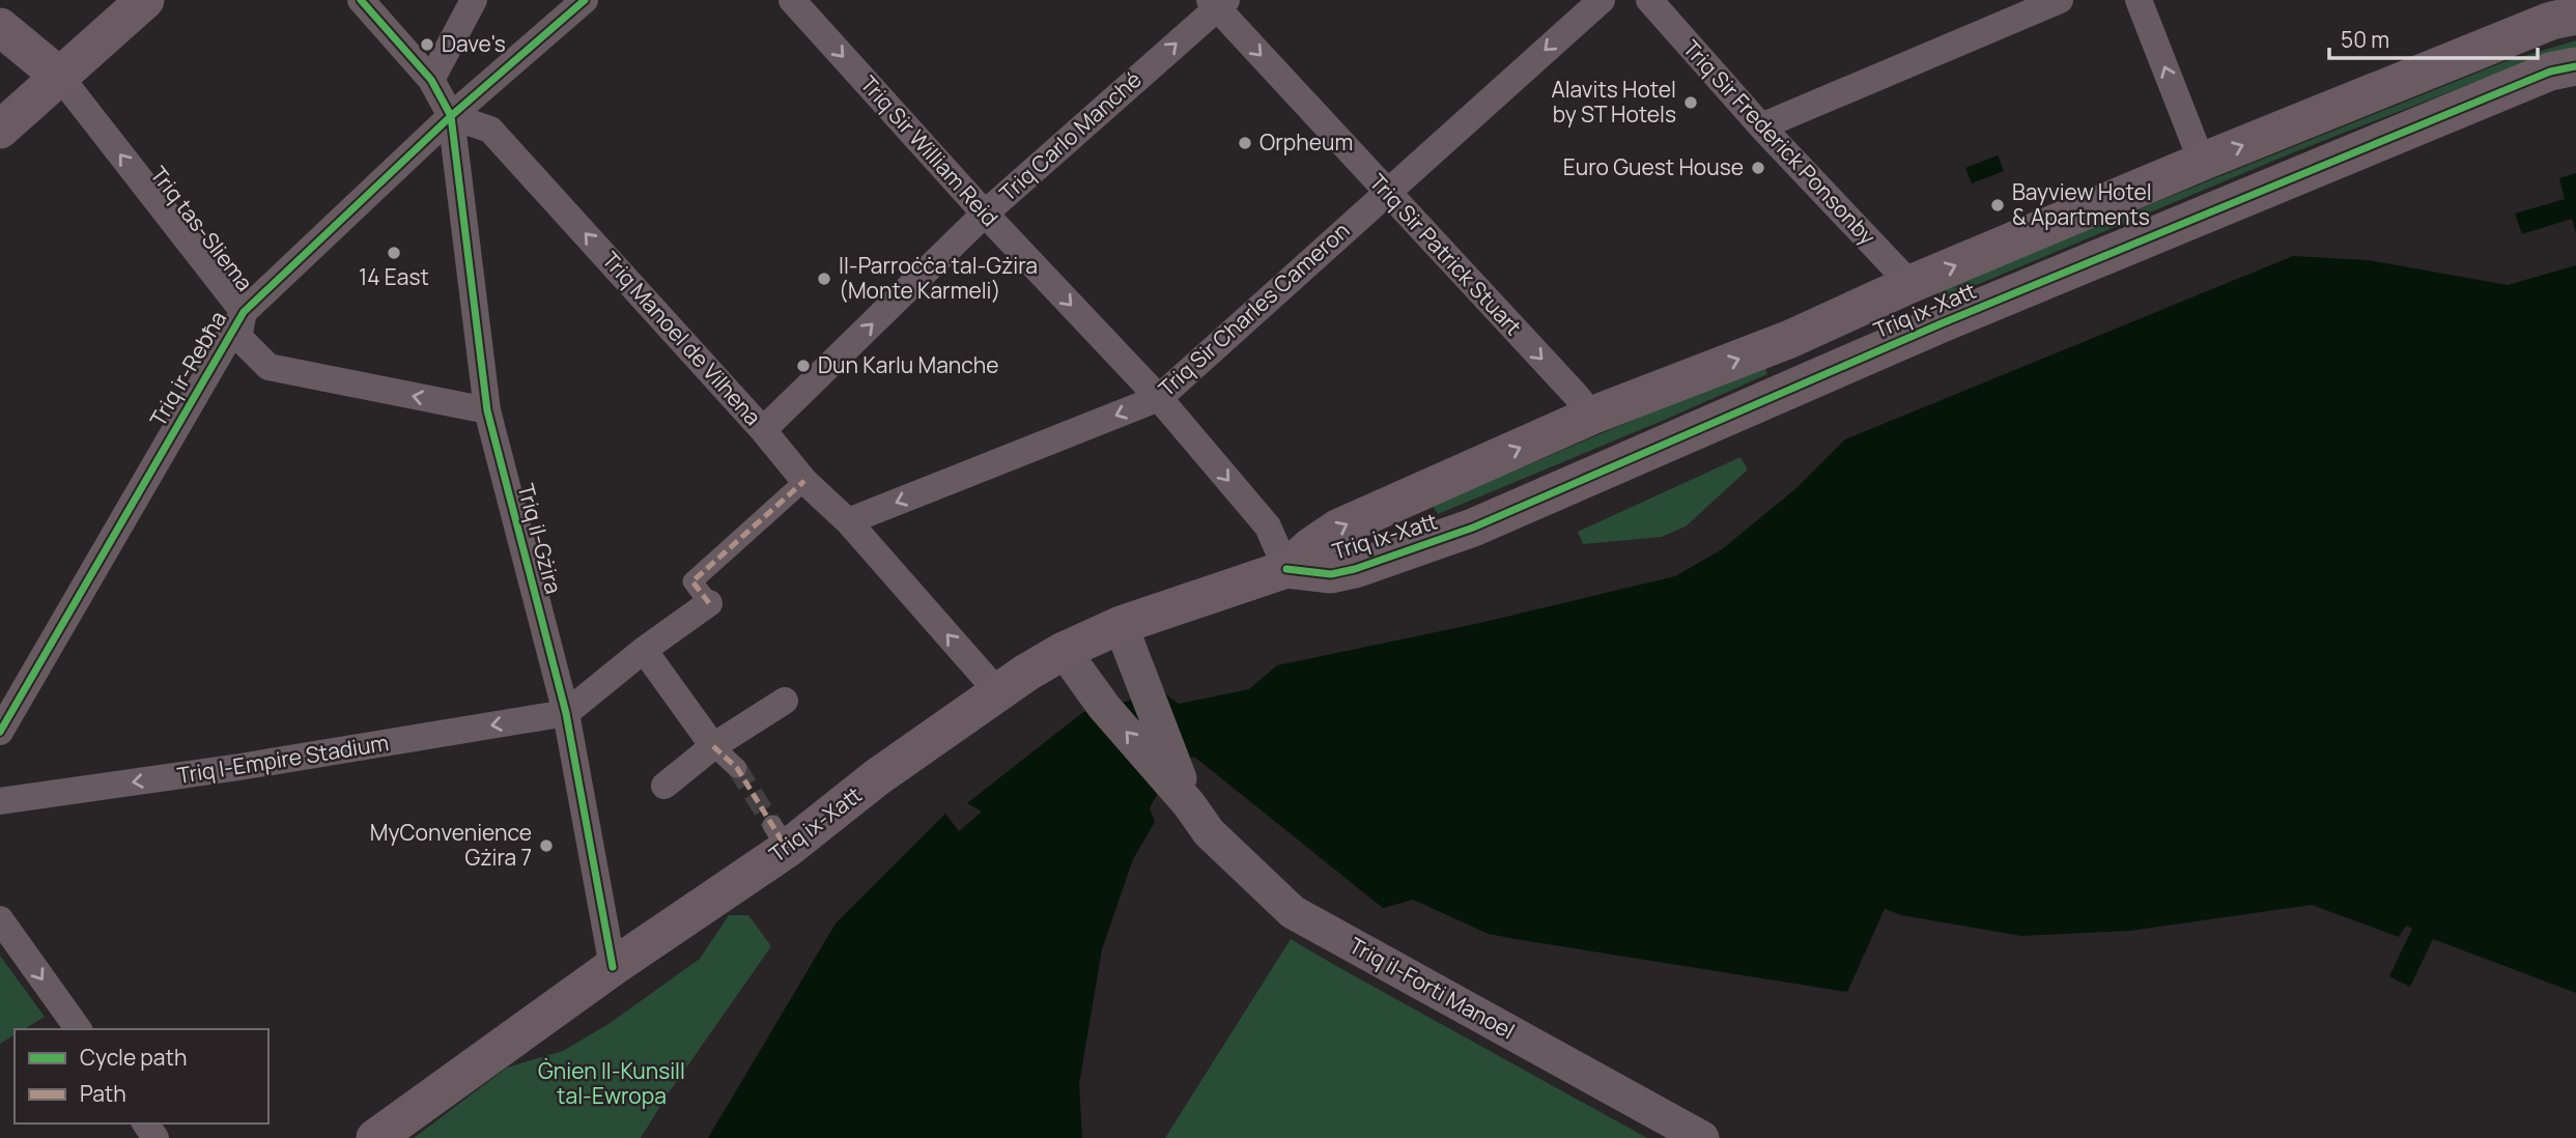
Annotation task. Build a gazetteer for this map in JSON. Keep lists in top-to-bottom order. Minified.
{"streets":{"main road":["Triq tas-Sliema","Triq ix-Xatt"],"street":["Triq Carlo Manché","Triq Sir Frederick Ponsonby","Triq Sir William Reid","Triq Sir Patrick Stuart","Triq Sir Charles Cameron","Triq Manoel de Vilhena","Triq ir-Rebħa","Triq il-Gżira","Triq l-Empire Stadium","Triq il-Forti Manoel"]},"crossings":[["Triq Carlo Manché","Triq Sir William Reid"],["Triq Carlo Manché","Triq Sir Patrick Stuart"],["Triq Carlo Manché","Triq Manoel de Vilhena"],["Triq Sir Frederick Ponsonby","Triq ix-Xatt"],["Triq Sir William Reid","Triq Sir Charles Cameron"],["Triq Sir William Reid","Triq ix-Xatt"],["Triq tas-Sliema","Triq ir-Rebħa"],["Triq tas-Sliema","Triq il-Gżira"],["Triq Sir Patrick Stuart","Triq Sir Charles Cameron"],["Triq Sir Patrick Stuart","Triq ix-Xatt"],["Triq Sir Charles Cameron","Triq Manoel de Vilhena"],["Triq ix-Xatt","Triq Manoel de Vilhena"],["Triq ix-Xatt","Triq il-Gżira"],["Triq ix-Xatt","Triq il-Forti Manoel"],["Triq Manoel de Vilhena","Triq ir-Rebħa"],["Triq Manoel de Vilhena","Triq il-Gżira"],["Triq ir-Rebħa","Triq il-Gżira"],["Triq il-Gżira","Triq l-Empire Stadium"]],"one_way":["Triq Carlo Manché","Triq Sir William Reid","Triq tas-Sliema","Triq Sir Patrick Stuart","Triq Sir Charles Cameron","Triq Manoel de Vilhena","Triq l-Empire Stadium"],"parks":["Ġnien Il-Kunsill tal-Ewropa"],"places":["Dave's","Alavits Hotel by ST Hotels","Orpheum","Euro Guest House","Bayview Hotel & Apartments","14 East","Il-Parroċċa tal-Gżira (Monte Karmeli)","Dun Karlu Manche","MyConvenience Gżira 7"],"legend":["Cycle path","Path"],"scale_bar":"50 m"}
